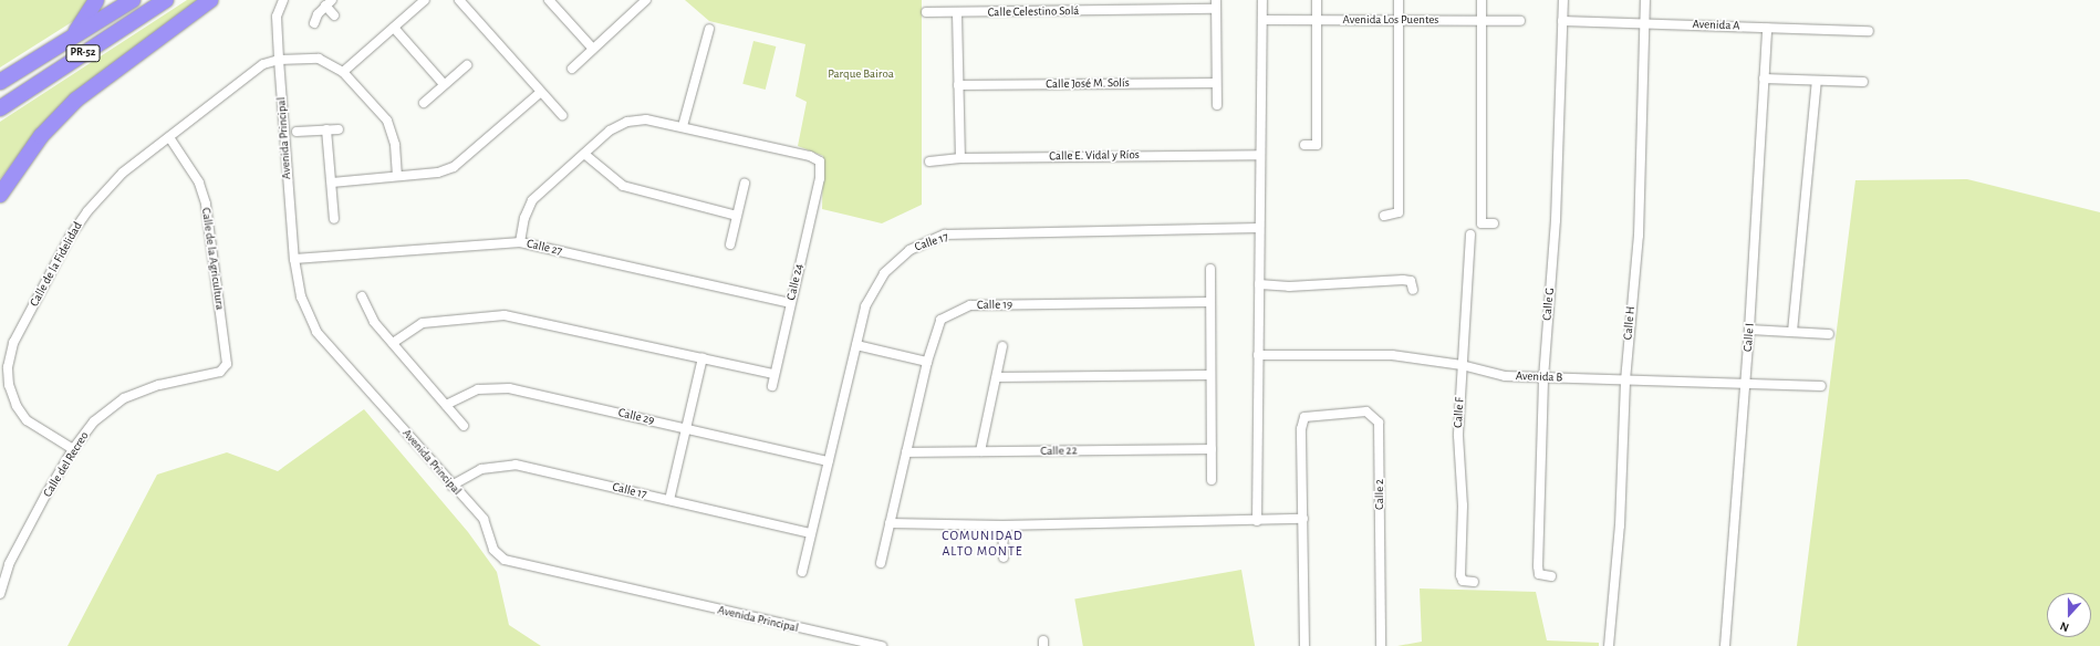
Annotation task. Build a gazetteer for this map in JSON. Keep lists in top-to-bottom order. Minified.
{"streets":{"highway":["PR-52"],"street":["Calle Celestino Solá","Avenida Los Puentes","Avenida A","Calle José M. Solís","Avenida Principal","Calle E. Vidal y Ríos","Calle 17","Calle 27","Calle de la Agricultura","Calle de la Fidelidad","Calle 24","Calle G","Calle 19","Calle H","Calle I","Avenida B","Calle F","Calle 29","Calle 22","Calle del Recreo","Calle 2"]},"crossings":[["Avenida A","Calle G"],["Avenida A","Calle H"],["Avenida A","Calle I"],["Avenida Principal","Calle 17"],["Avenida Principal","Calle 27"],["Avenida Principal","Calle de la Fidelidad"],["Calle 17","Calle 29"],["Calle 27","Calle 24"],["Calle de la Agricultura","Calle de la Fidelidad"],["Calle de la Agricultura","Calle del Recreo"],["Calle de la Fidelidad","Calle del Recreo"],["Calle G","Avenida B"],["Calle 19","Calle 22"],["Calle H","Avenida B"],["Calle I","Avenida B"],["Avenida B","Calle F"]],"districts":["COMUNIDAD ALTO MONTE"],"parks":["Parque Bairoa"],"north":"bottom"}
